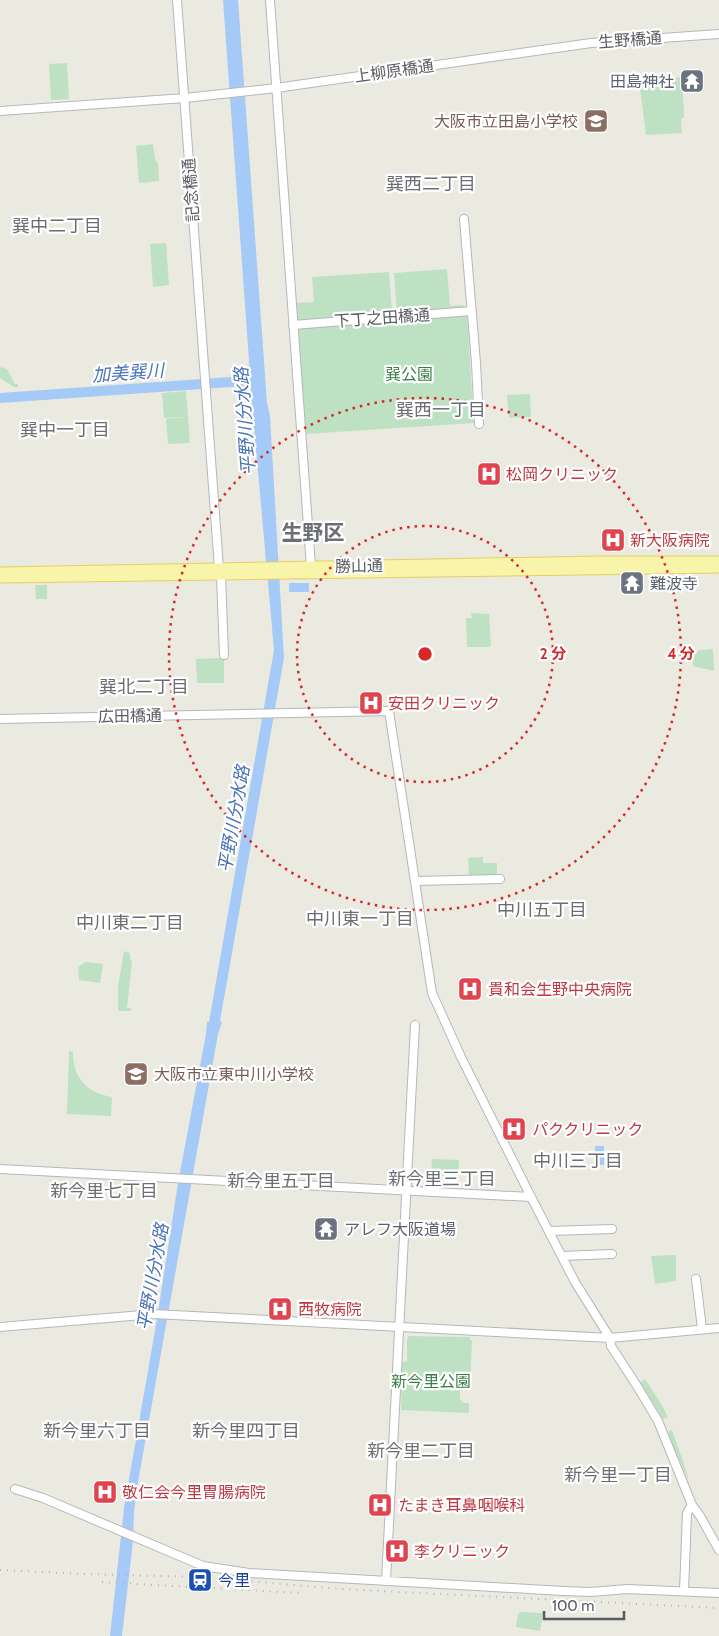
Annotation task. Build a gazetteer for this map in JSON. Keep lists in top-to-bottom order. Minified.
{"streets":{"main road":["勝山通"],"street":["生野橋通","上柳原橋通","記念橋通","下丁之田橋通","広田橋通"]},"crossings":[["生野橋通","上柳原橋通"],["上柳原橋通","記念橋通"],["記念橋通","勝山通"]],"districts":["巽西二丁目","巽中二丁目","巽西一丁目","巽中一丁目","生野区","巽北二丁目","中川五丁目","中川東一丁目","中川東二丁目","中川三丁目","新今里三丁目","新今里五丁目","新今里七丁目","新今里六丁目","新今里四丁目","新今里二丁目","新今里一丁目"],"water":["加美巽川","平野川分水路"],"parks":["巽公園","新今里公園"],"places":{"temple":["田島神社","難波寺","アレフ大阪道場"],"school or university":["大阪市立田島小学校","大阪市立東中川小学校"],"hospital":["松岡クリニック","新大阪病院","安田クリニック","貴和会生野中央病院","パククリニック","西牧病院","敬仁会今里胃腸病院","たまき耳鼻咽喉科","李クリニック"],"station":["今里"]},"scale_bar":"100 m","rings":["2 分","4 分"]}
